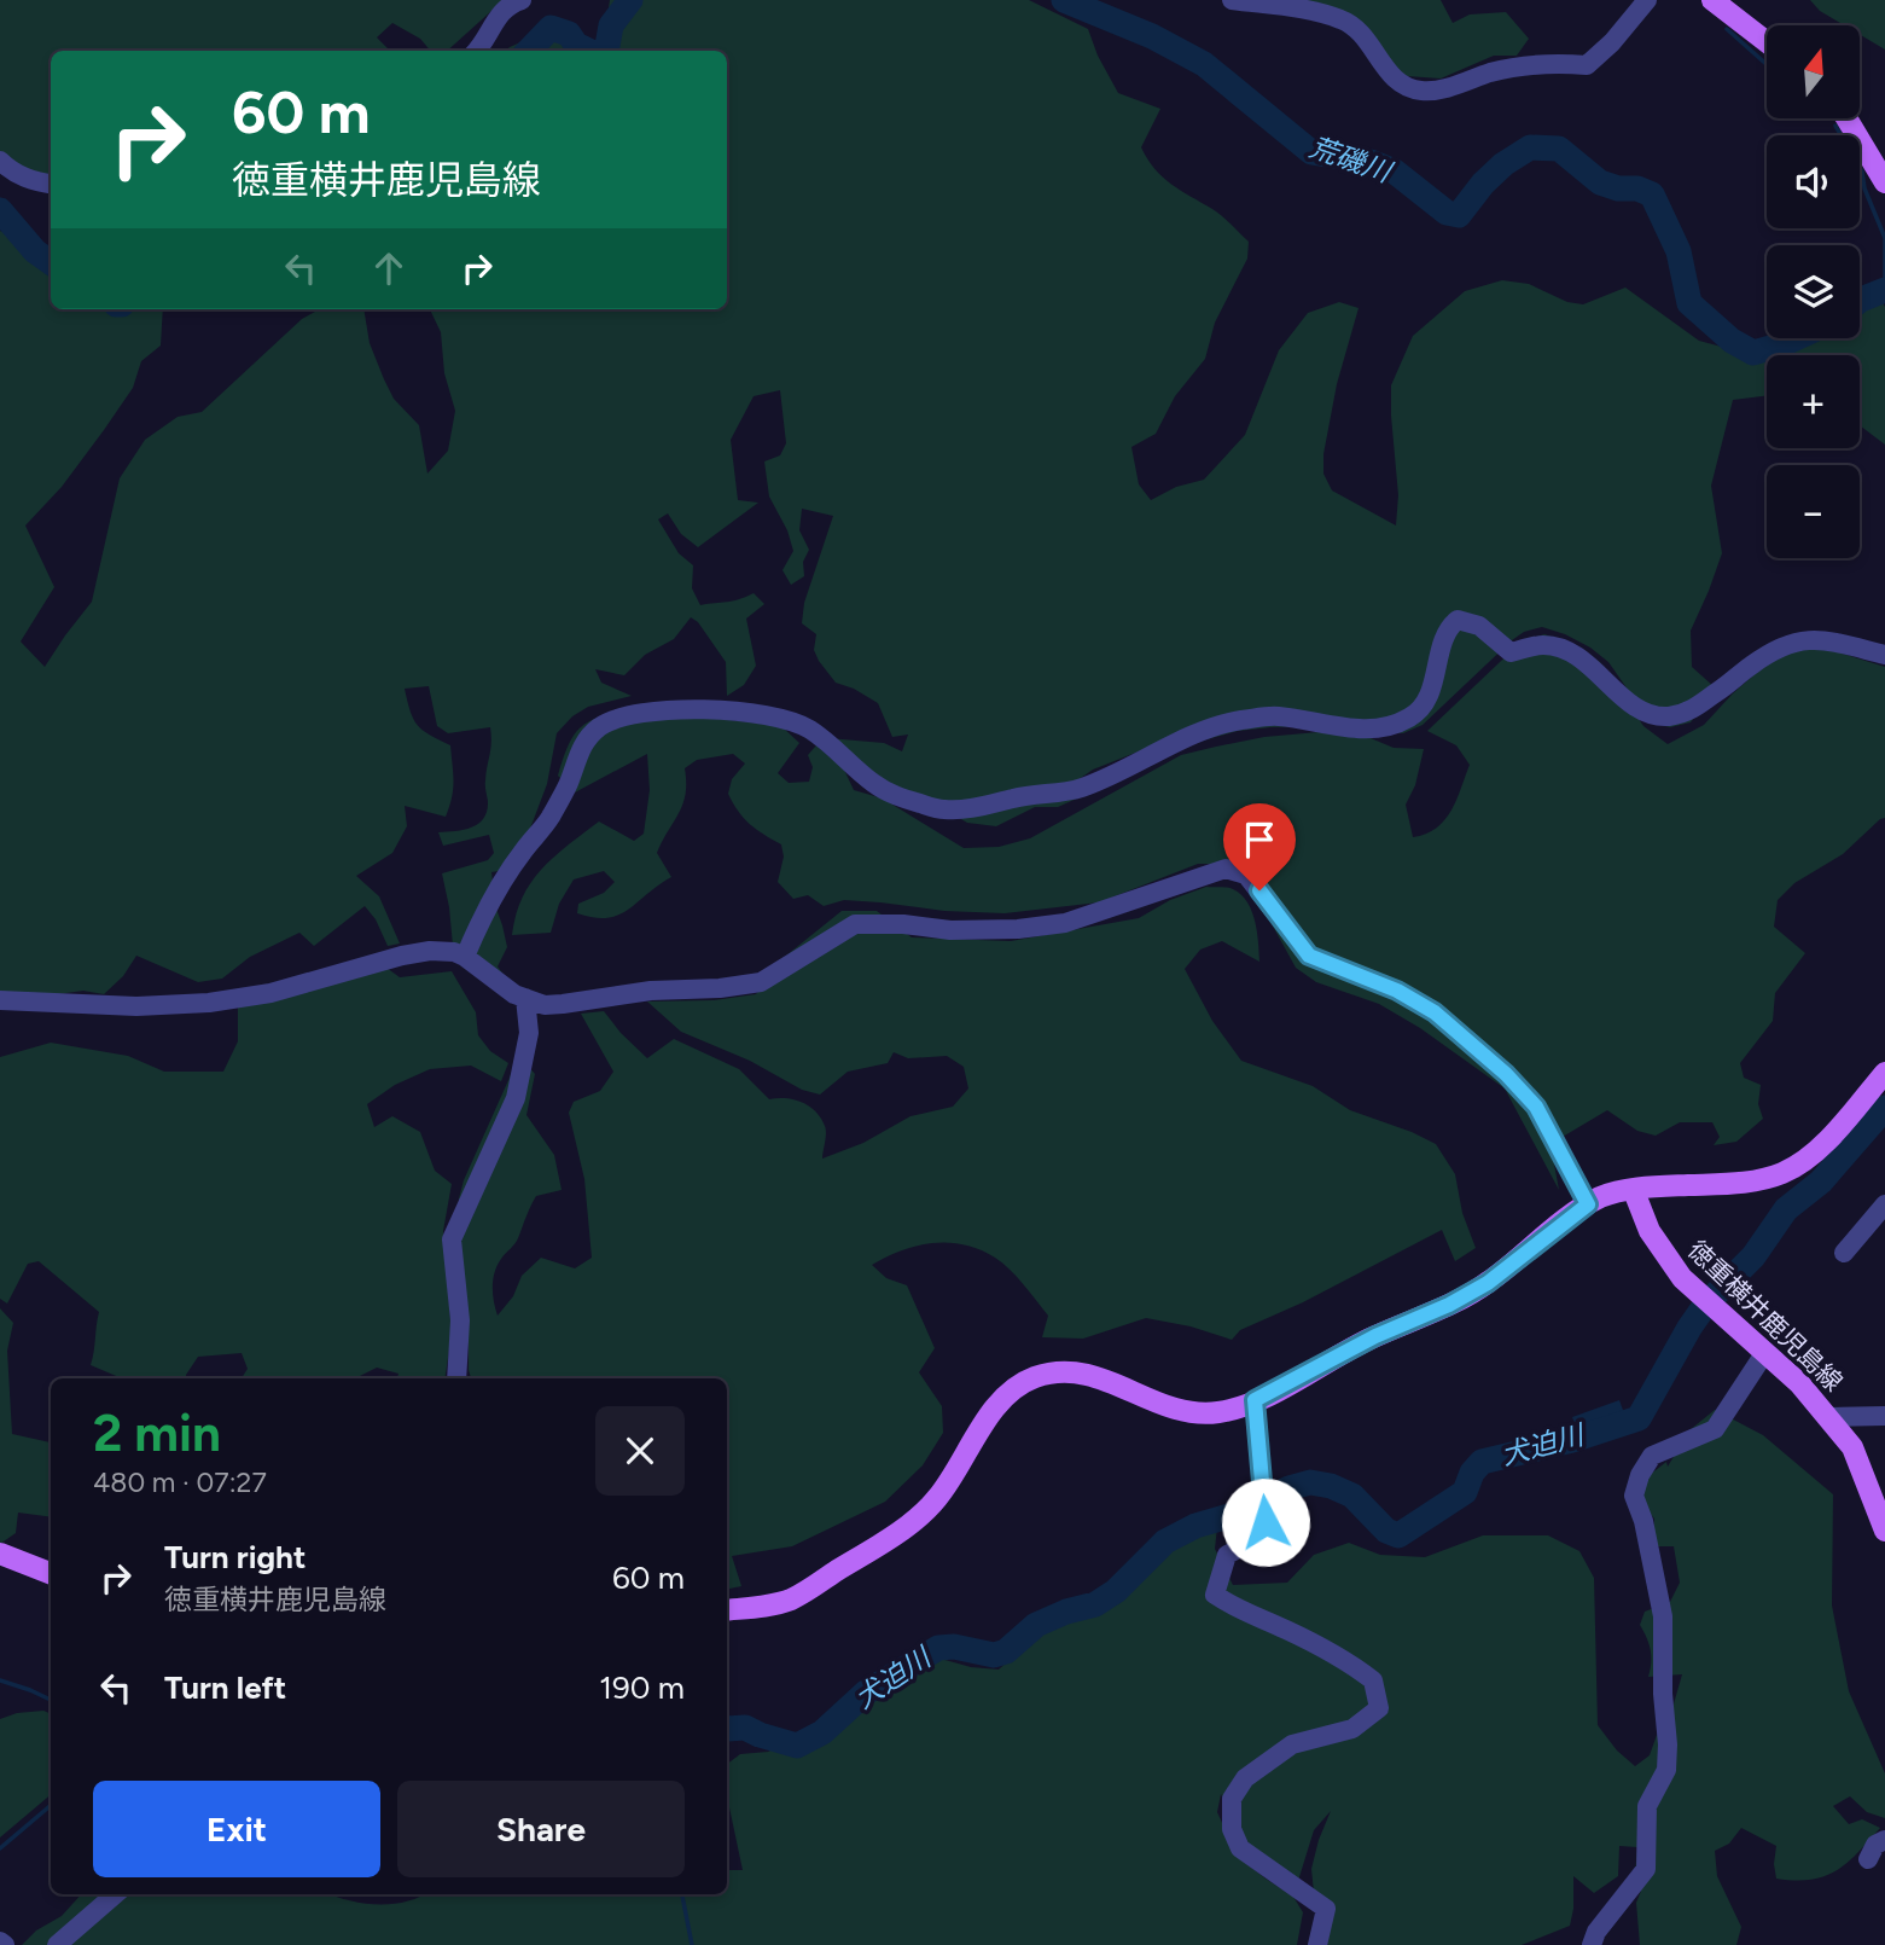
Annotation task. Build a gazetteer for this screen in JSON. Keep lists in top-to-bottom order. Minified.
{"streets":{"main road":["徳重横井鹿児島線"]},"water":["荒磯川","犬迫川"],"north":"top","page":{"map_buttons":["+","−"],"turn":["60 m","徳重横井鹿児島線"],"heading":["2 min","480 m · 07:27"],"list":[{"name":"Turn right","note":"徳重横井鹿児島線","value":"60 m"},{"name":"Turn left","value":"190 m"}],"buttons":["Exit","Share"]}}
